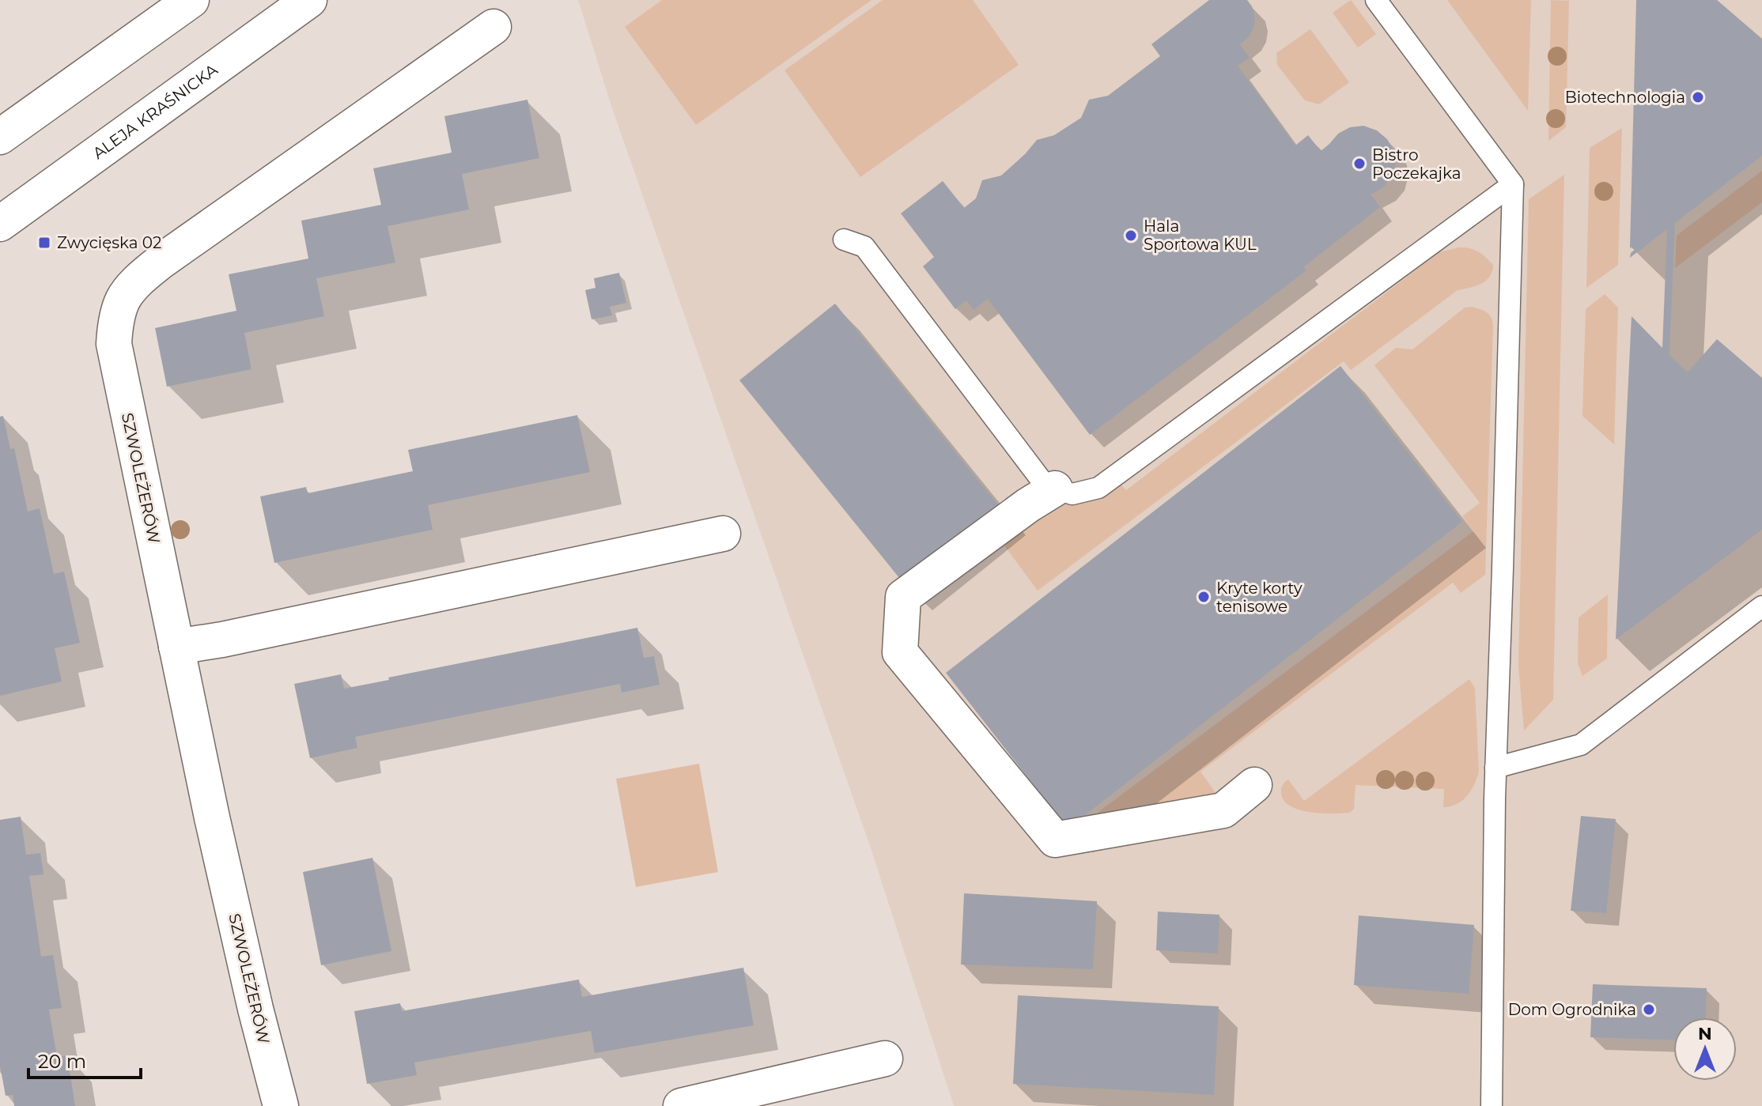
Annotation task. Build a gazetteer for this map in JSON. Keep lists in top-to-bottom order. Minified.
{"streets":{"street":["ALEJA KRAŚNICKA","SZWOLEŻERÓW"]},"places":{"other":["Biotechnologia","Bistro Poczekajka","Hala Sportowa KUL","Kryte korty tenisowe","Dom Ogrodnika"],"transit":["Zwycięska 02"]},"scale_bar":"20 m","north":"top"}
